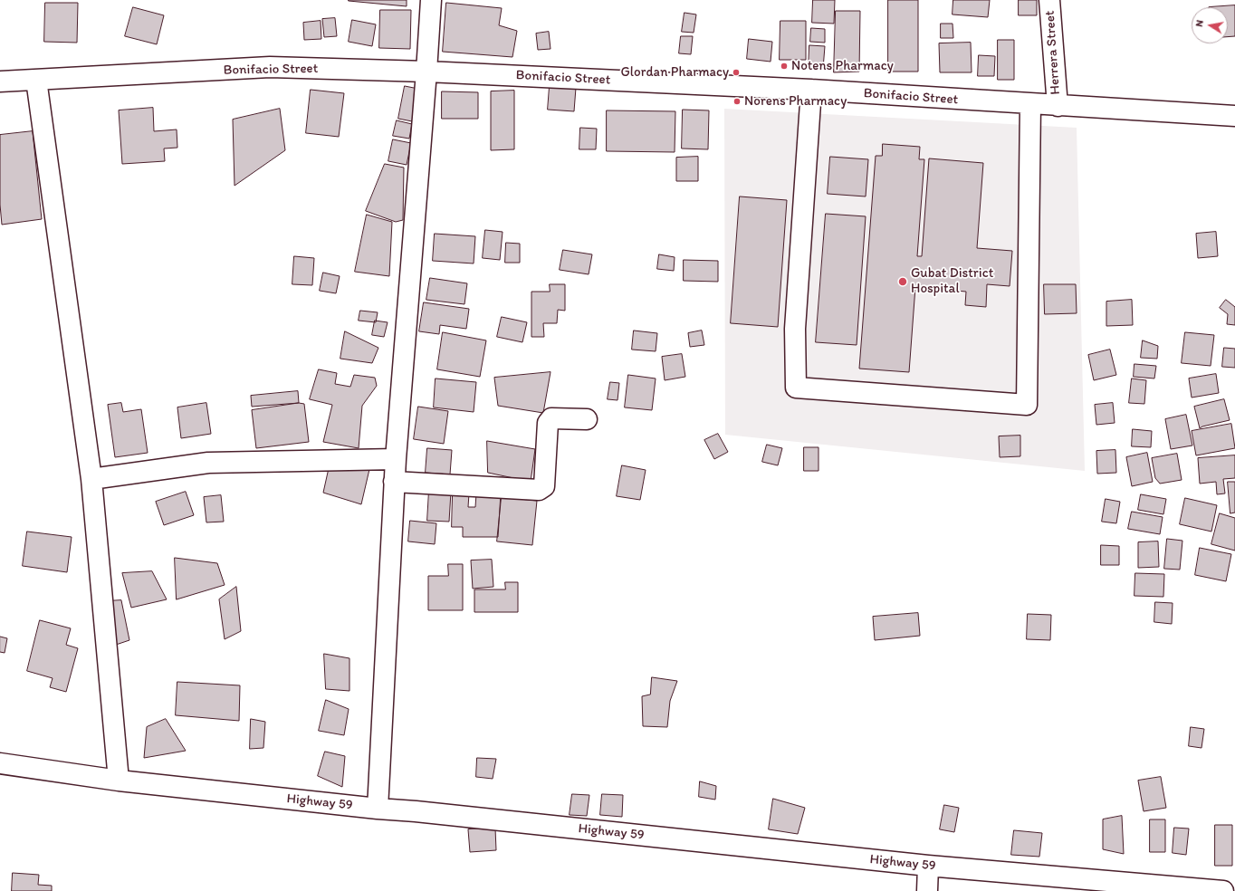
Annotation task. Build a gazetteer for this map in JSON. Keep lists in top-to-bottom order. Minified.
{"streets":{"street":["Herrera Street","Bonifacio Street","Highway 59"]},"crossings":[["Herrera Street","Bonifacio Street"]],"places":["Notens Pharmacy","Glordan Pharmacy","Norens Pharmacy","Gubat District Hospital"],"north":"left"}
